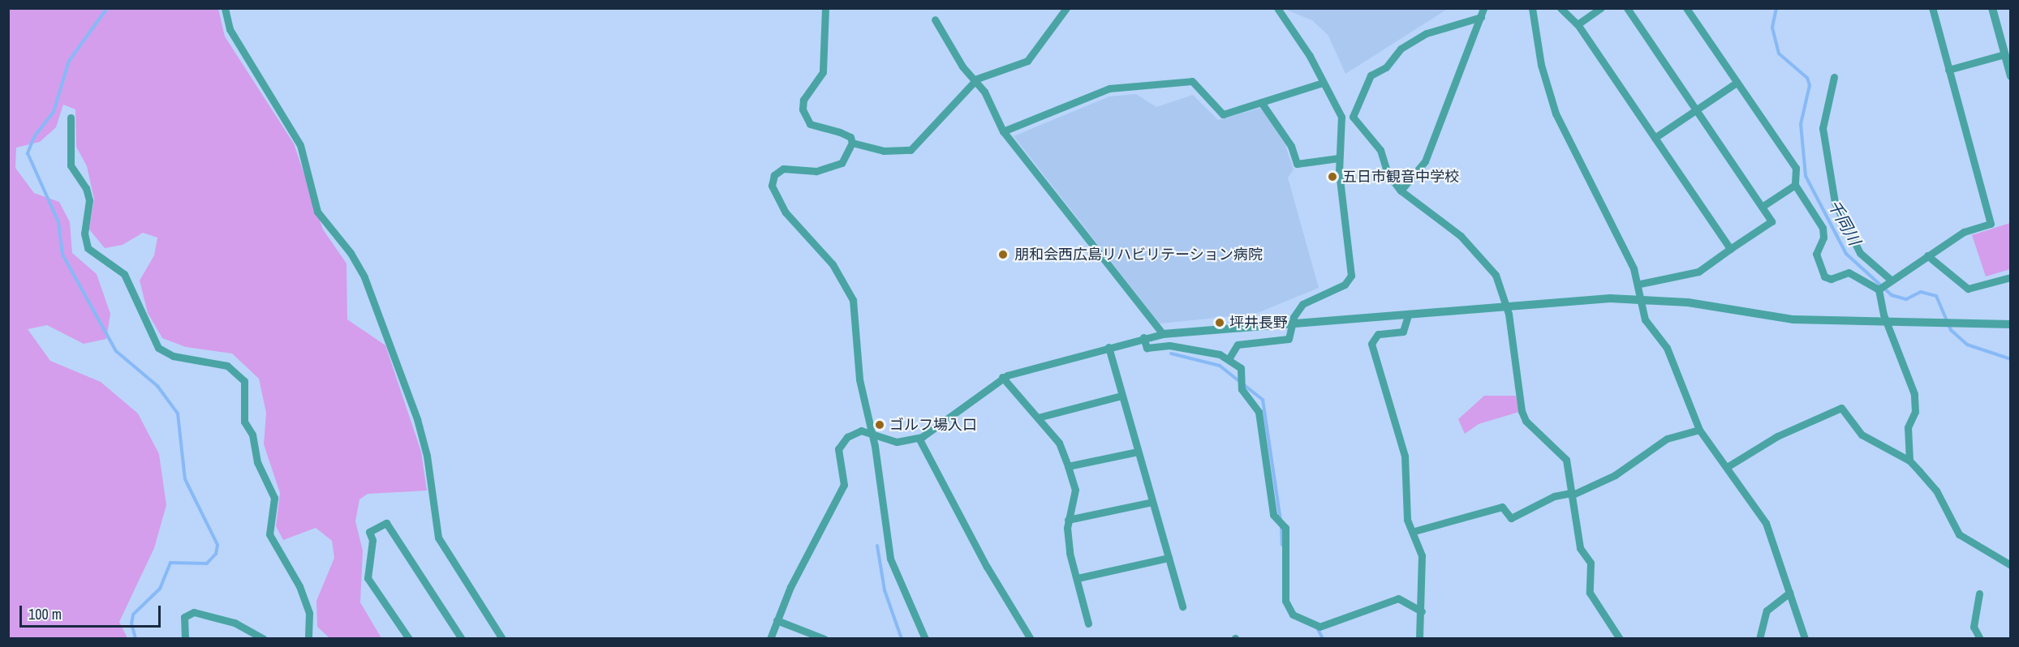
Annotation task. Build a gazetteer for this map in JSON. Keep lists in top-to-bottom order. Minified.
{"water":["千同川"],"places":["五日市観音中学校","朋和会西広島リハビリテーション病院","坪井長野","ゴルフ場入口"],"scale_bar":"100 m"}
